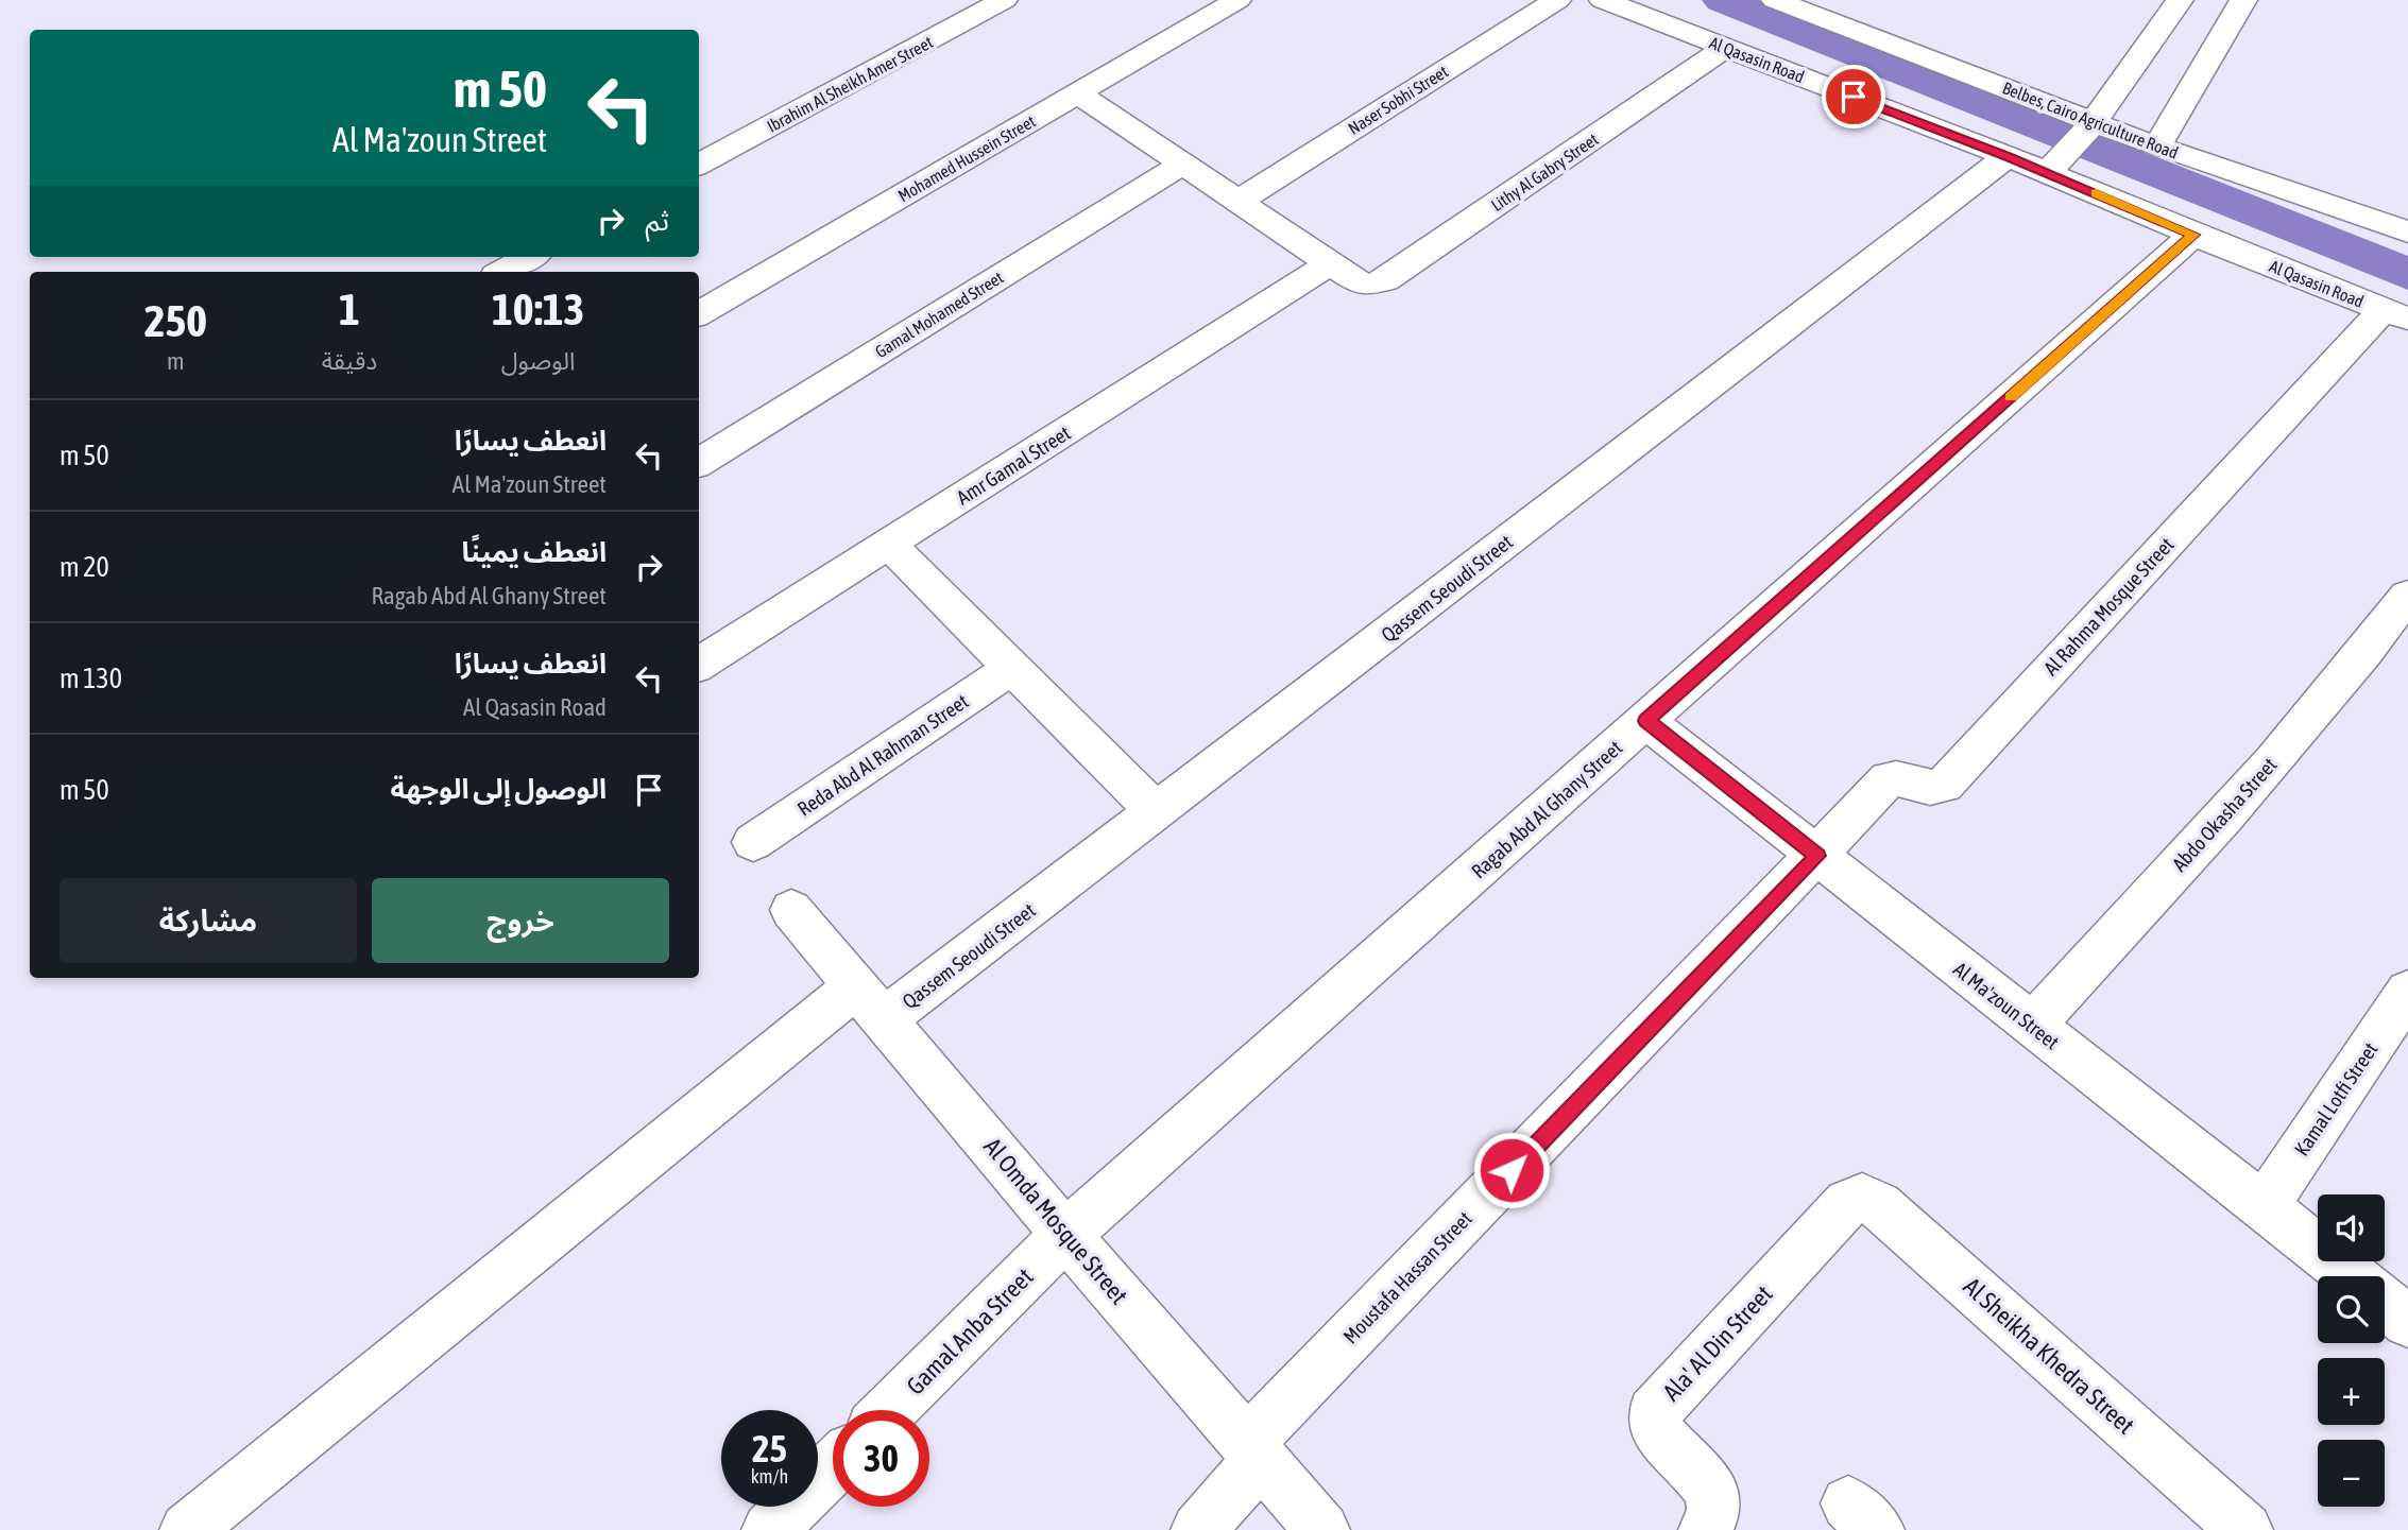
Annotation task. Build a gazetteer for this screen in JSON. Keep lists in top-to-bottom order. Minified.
{"streets":{"street":["Al Qasasin Road","Ibrahim Al Sheikh Amer Street","Naser Sobhi Street","Belbes, Cairo Agriculture Road","Mohamed Hussein Street","Lithy Al Gabry Street","Gamal Mohamed Street","Amr Gamal Street","Qassem Seoudi Street","Al Rahma Mosque Street","Reda Abd Al Rahman Street","Ragab Abd Al Ghany Street","Abdo Okasha Street","Al Ma'zoun Street","Kamal Lotfi Street","Al Omda Mosque Street","Moustafa Hassan Street","Gamal Anba Street","Ala' Al Din Street","Al Sheikha Khedra Street"]},"crossings":[["Al Qasasin Road","Lithy Al Gabry Street"],["Al Qasasin Road","Qassem Seoudi Street"],["Al Qasasin Road","Al Rahma Mosque Street"],["Al Qasasin Road","Ragab Abd Al Ghany Street"],["Lithy Al Gabry Street","Amr Gamal Street"],["Qassem Seoudi Street","Al Omda Mosque Street"],["Al Rahma Mosque Street","Al Ma'zoun Street"],["Al Rahma Mosque Street","Moustafa Hassan Street"],["Ragab Abd Al Ghany Street","Al Ma'zoun Street"],["Ragab Abd Al Ghany Street","Al Omda Mosque Street"],["Ragab Abd Al Ghany Street","Gamal Anba Street"],["Abdo Okasha Street","Al Ma'zoun Street"],["Al Ma'zoun Street","Kamal Lotfi Street"],["Al Ma'zoun Street","Moustafa Hassan Street"],["Al Omda Mosque Street","Moustafa Hassan Street"],["Al Omda Mosque Street","Gamal Anba Street"],["Ala' Al Din Street","Al Sheikha Khedra Street"]],"page":{"turn":["50 m","Al Ma'zoun Street"],"then":"ثم","eta":["10:13","الوصول","1","دقيقة","250","m"],"list":[{"name":"انعطف يسارًا","note":"Al Ma'zoun Street","value":"50 m"},{"name":"انعطف يمينًا","note":"Ragab Abd Al Ghany Street","value":"20 m"},{"name":"انعطف يسارًا","note":"Al Qasasin Road","value":"130 m"},{"name":"الوصول إلى الوجهة","value":"50 m"}],"buttons":["خروج","مشاركة"],"map_buttons":["+","−"],"speed":"25 km/h","limit":"30"}}
